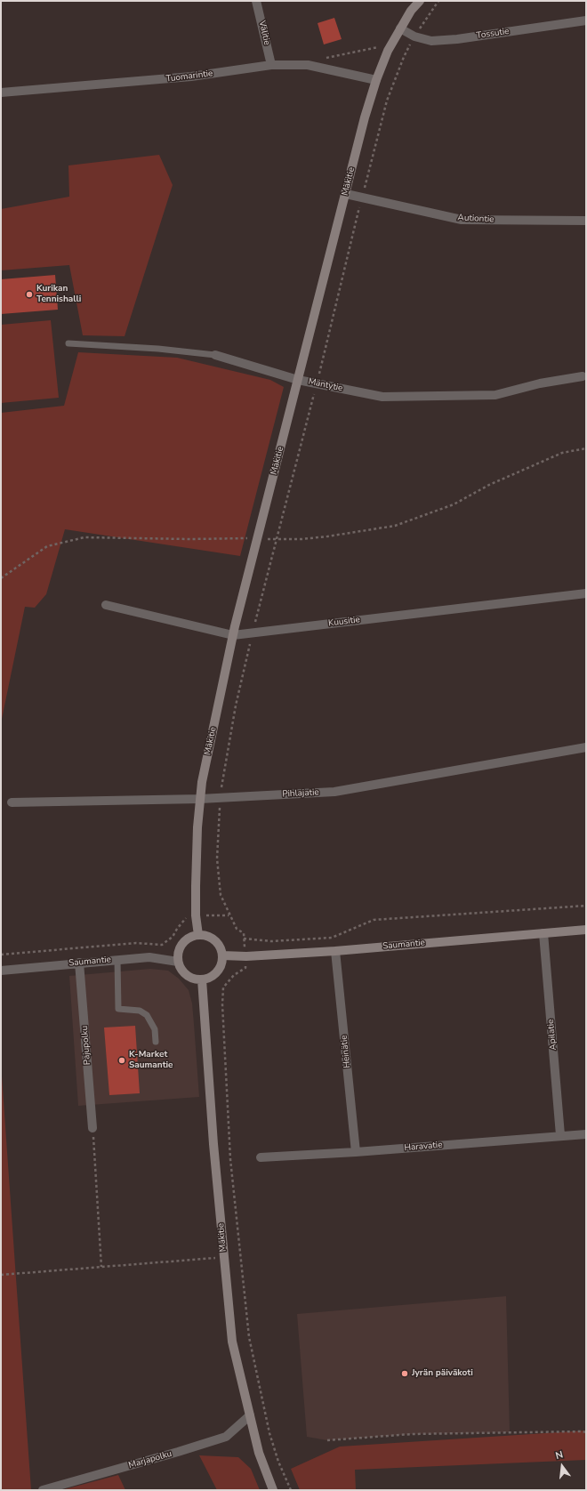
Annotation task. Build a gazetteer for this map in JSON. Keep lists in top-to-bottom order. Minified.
{"streets":{"street":["Välitie","Tossutie","Tuomarintie","Mäkitie","Autiontie","Mäntytie","Kuusitie","Pihlajatie","Saumantie","Apilatie","Pajupolku","Heinätie","Haravatie","Marjapolku"]},"crossings":[["Välitie","Tuomarintie"],["Tossutie","Mäkitie"],["Tuomarintie","Mäkitie"],["Mäkitie","Autiontie"],["Mäkitie","Mäntytie"],["Mäkitie","Kuusitie"],["Mäkitie","Pihlajatie"],["Mäkitie","Saumantie"],["Mäkitie","Marjapolku"],["Saumantie","Apilatie"],["Saumantie","Pajupolku"],["Saumantie","Heinätie"],["Apilatie","Haravatie"],["Heinätie","Haravatie"]],"places":["Kurikan Tennishalli","K-Market Saumantie","Jyrän päiväkoti"],"north":"top"}
